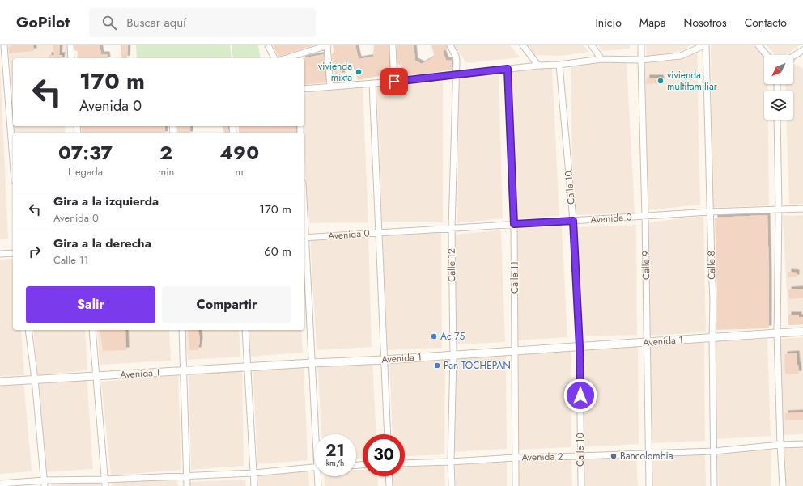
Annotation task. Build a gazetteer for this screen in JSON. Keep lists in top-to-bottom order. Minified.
{"streets":{"street":["Calle 10","Avenida 0","Calle 12","Calle 9","Calle 8","Calle 11","Avenida 1","Avenida 2"]},"crossings":[["Calle 10","Avenida 0"],["Calle 10","Avenida 1"],["Calle 10","Avenida 2"],["Avenida 0","Calle 12"],["Avenida 0","Calle 9"],["Avenida 0","Calle 8"],["Avenida 0","Calle 11"],["Calle 12","Avenida 1"],["Calle 12","Avenida 2"],["Calle 9","Avenida 1"],["Calle 9","Avenida 2"],["Calle 8","Avenida 1"],["Calle 8","Avenida 2"],["Calle 11","Avenida 1"],["Calle 11","Avenida 2"]],"places":["vivienda mixta","vivienda multifamiliar","Ac 75","Pan TOCHEPAN","Bancolombia"],"north":"bottom left","page":{"header":"GoPilot","search":"Buscar aquí","nav":["Inicio","Mapa","Nosotros","Contacto"],"turn":["170 m","Avenida 0"],"eta":["07:37","Llegada","2","min","490","m"],"list":[{"name":"Gira a la izquierda","note":"Avenida 0","value":"170 m"},{"name":"Gira a la derecha","note":"Calle 11","value":"60 m"}],"buttons":["Salir","Compartir"],"speed":"21 km/h","limit":"30"}}
